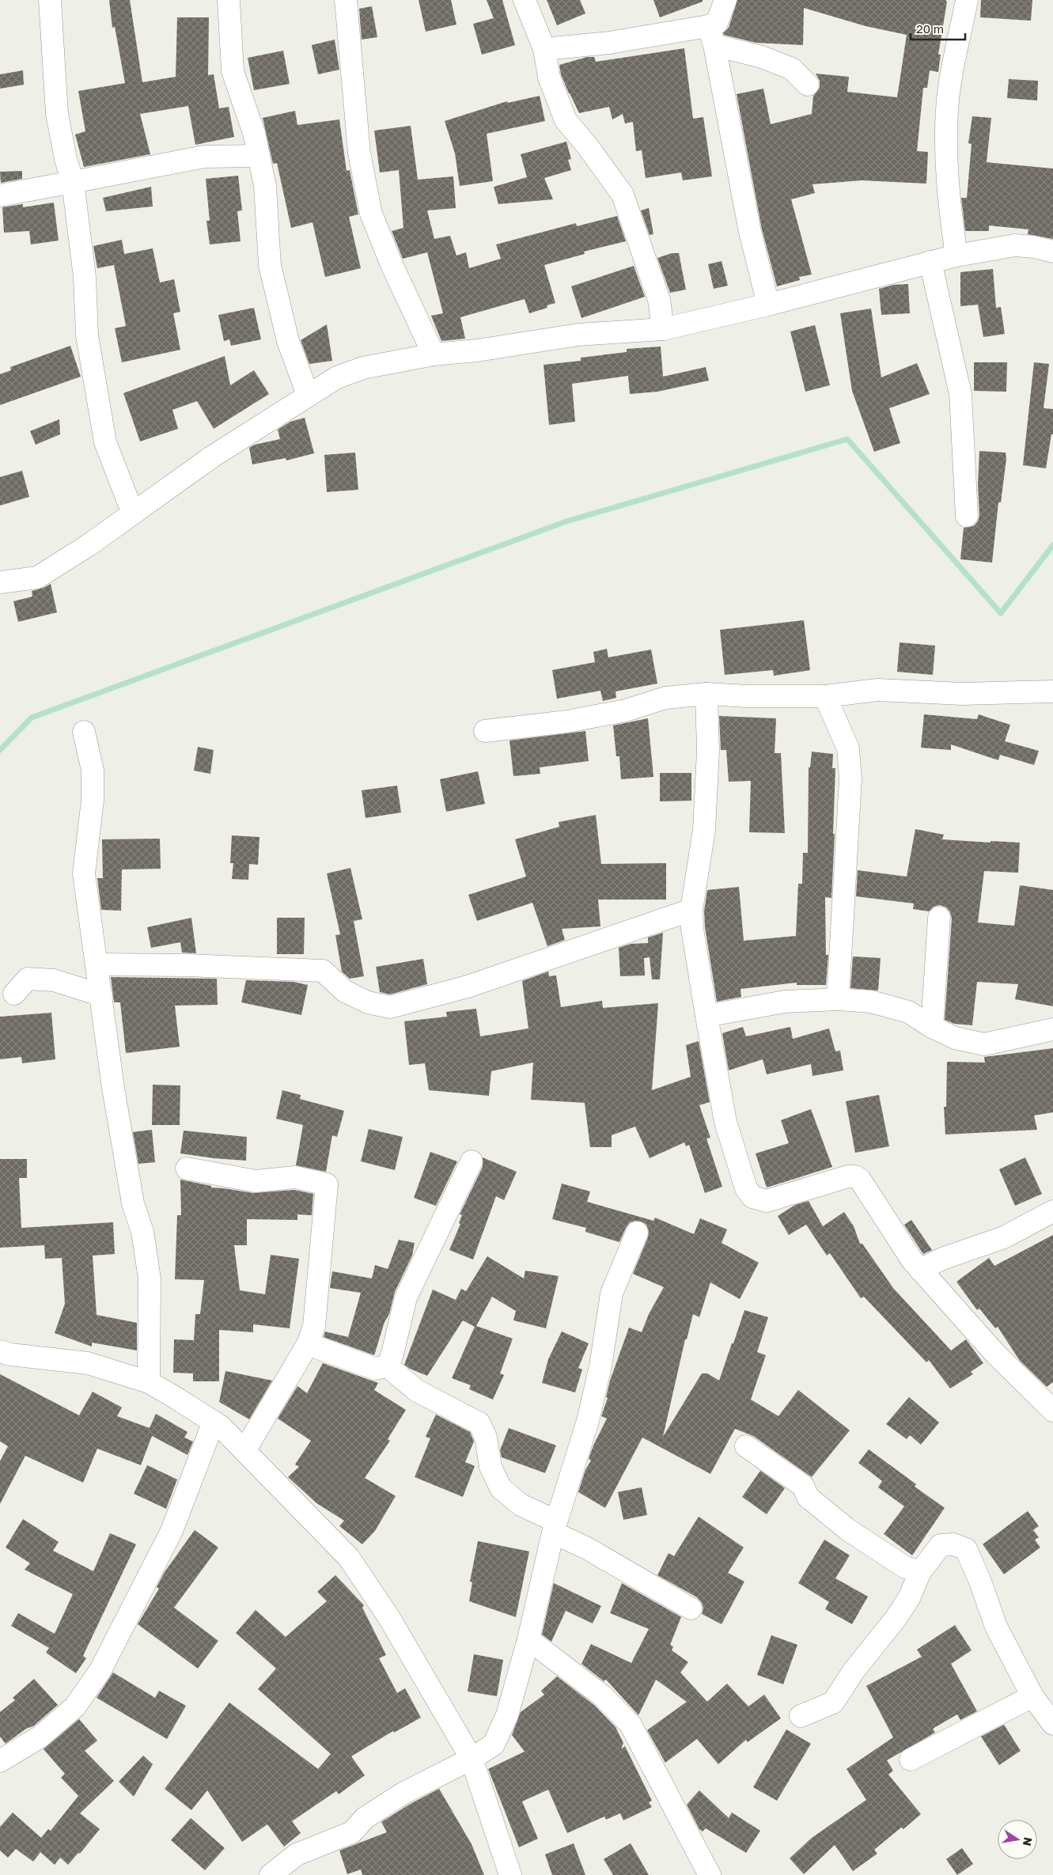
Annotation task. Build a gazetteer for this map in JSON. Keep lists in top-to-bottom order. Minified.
{"scale_bar":"20 m","north":"right"}
